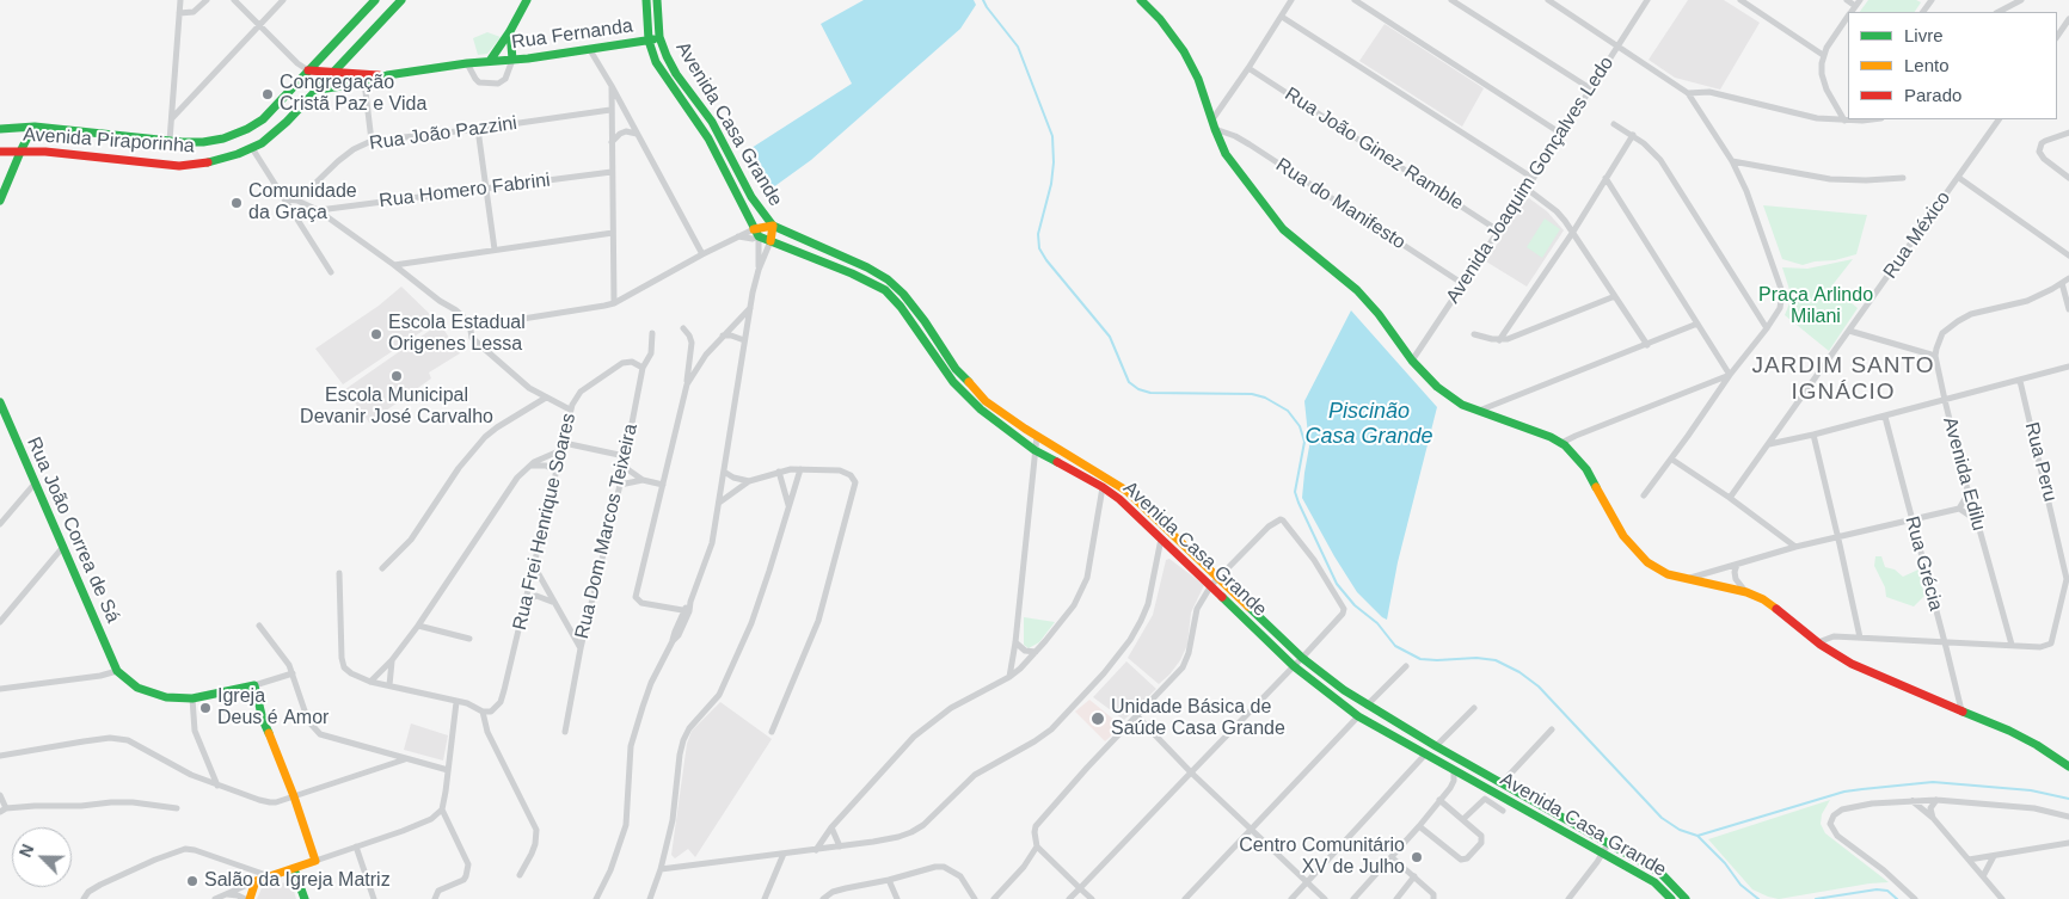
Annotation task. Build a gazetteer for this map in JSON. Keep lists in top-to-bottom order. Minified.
{"streets":{"main road":["Rua Fernanda","Avenida Casa Grande","Avenida Piraporinha","Rua João Correa de Sá"],"street":["Rua João Pazzini","Rua João Ginez Ramble","Avenida Joaquim Gonçalves Ledo","Rua Homero Fabrini","Rua do Manifesto","Rua México","Rua Peru","Avenida Edilu","Rua Frei Henrique Soares","Rua Dom Marcos Teixeira","Rua Grécia"]},"crossings":[["Rua Fernanda","Avenida Casa Grande"],["Rua João Ginez Ramble","Avenida Joaquim Gonçalves Ledo"],["Avenida Joaquim Gonçalves Ledo","Rua do Manifesto"],["Rua Peru","Avenida Edilu"],["Rua Frei Henrique Soares","Rua Dom Marcos Teixeira"]],"districts":["JARDIM SANTO IGNÁCIO"],"water":["Piscinão Casa Grande"],"parks":["Praça Arlindo Milani"],"places":["Congregação Cristã Paz e Vida","Comunidade da Graça","Escola Estadual Origenes Lessa","Escola Municipal Devanir José Carvalho","Igreja Deus é Amor","Unidade Básica de Saúde Casa Grande","Centro Comunitário XV de Julho","Salão da Igreja Matriz"],"legend":["Livre","Lento","Parado"],"north":"top left"}
